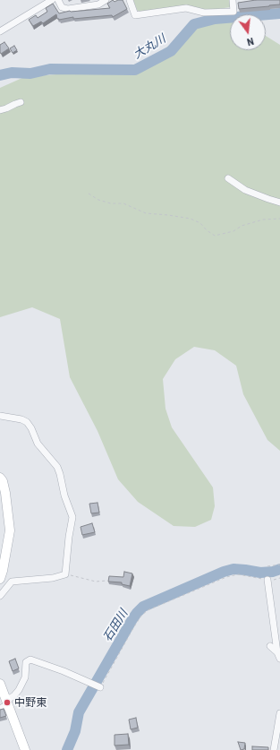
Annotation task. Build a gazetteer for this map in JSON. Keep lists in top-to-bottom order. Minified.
{"water":["大丸川","石田川"],"places":["中野東"],"north":"bottom"}
